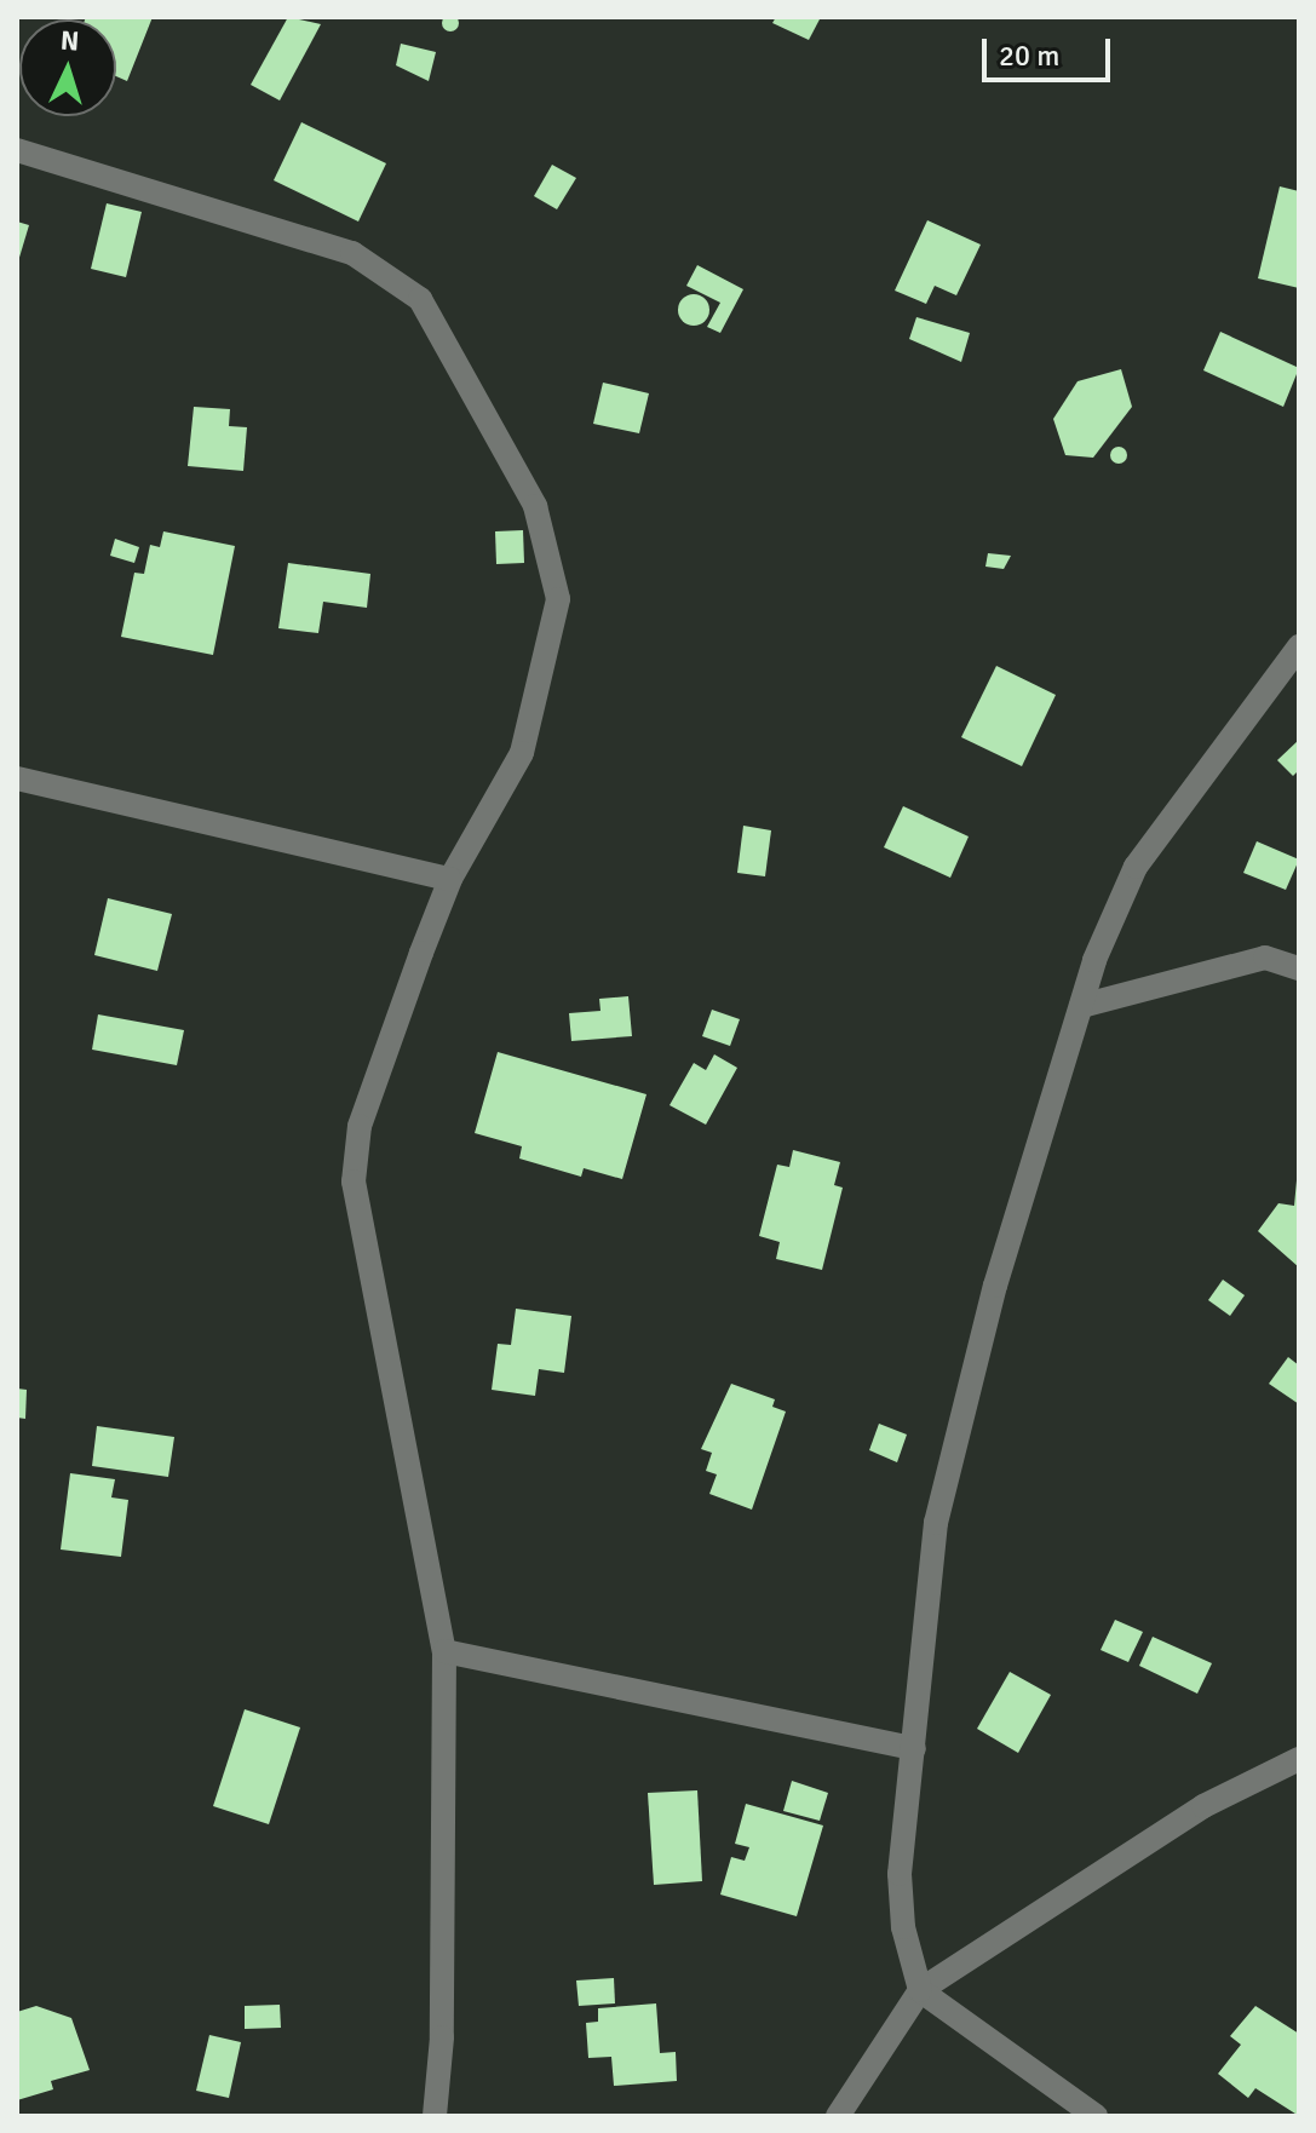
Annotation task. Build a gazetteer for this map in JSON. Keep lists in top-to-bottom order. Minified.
{"scale_bar":"20 m","north":"top"}
